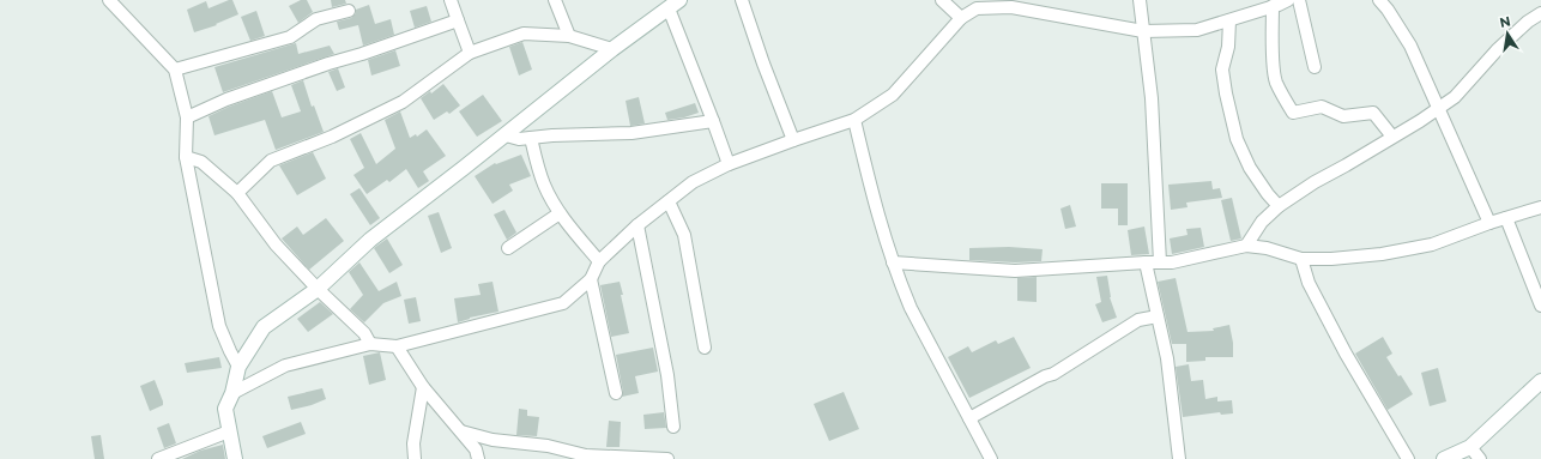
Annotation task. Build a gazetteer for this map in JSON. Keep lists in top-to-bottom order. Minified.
{"north":"top"}
